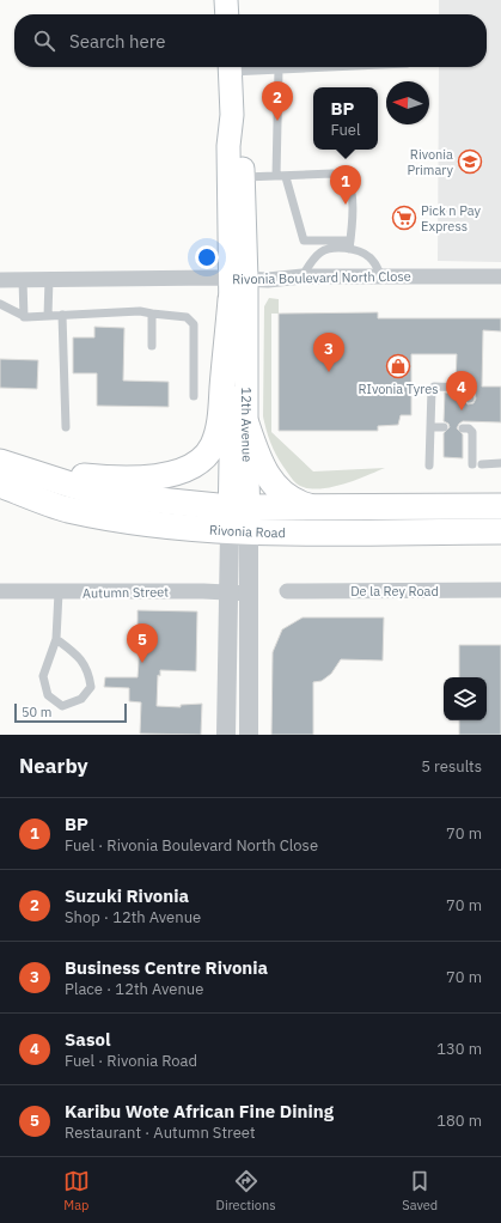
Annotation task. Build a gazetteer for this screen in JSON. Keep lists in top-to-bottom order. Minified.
{"streets":{"main road":["12th Avenue","Rivonia Road"],"street":["Rivonia Boulevard North Close","De la Rey Road","Autumn Street"]},"crossings":[["Rivonia Boulevard North Close","12th Avenue"],["12th Avenue","Rivonia Road"],["12th Avenue","Autumn Street"]],"places":{"school or university":["Rivonia Primary"],"supermarket":["Pick n Pay Express"],"shop":["RIvonia Tyres"]},"scale_bar":"50 m","north":"left","page":{"search":"Search here","pins":["2","1","3","4","5"],"popup":["BP","Fuel"],"scale":"50 m","heading":["Nearby","5 results"],"list":[{"mark":"1","name":"BP","note":"Fuel · Rivonia Boulevard North Close","value":"70 m"},{"mark":"2","name":"Suzuki Rivonia","note":"Shop · 12th Avenue","value":"70 m"},{"mark":"3","name":"Business Centre Rivonia","note":"Place · 12th Avenue","value":"70 m"},{"mark":"4","name":"Sasol","note":"Fuel · Rivonia Road","value":"130 m"},{"mark":"5","name":"Karibu Wote African Fine Dining","note":"Restaurant · Autumn Street","value":"180 m"}],"nav":["Map","Directions","Saved"]}}
